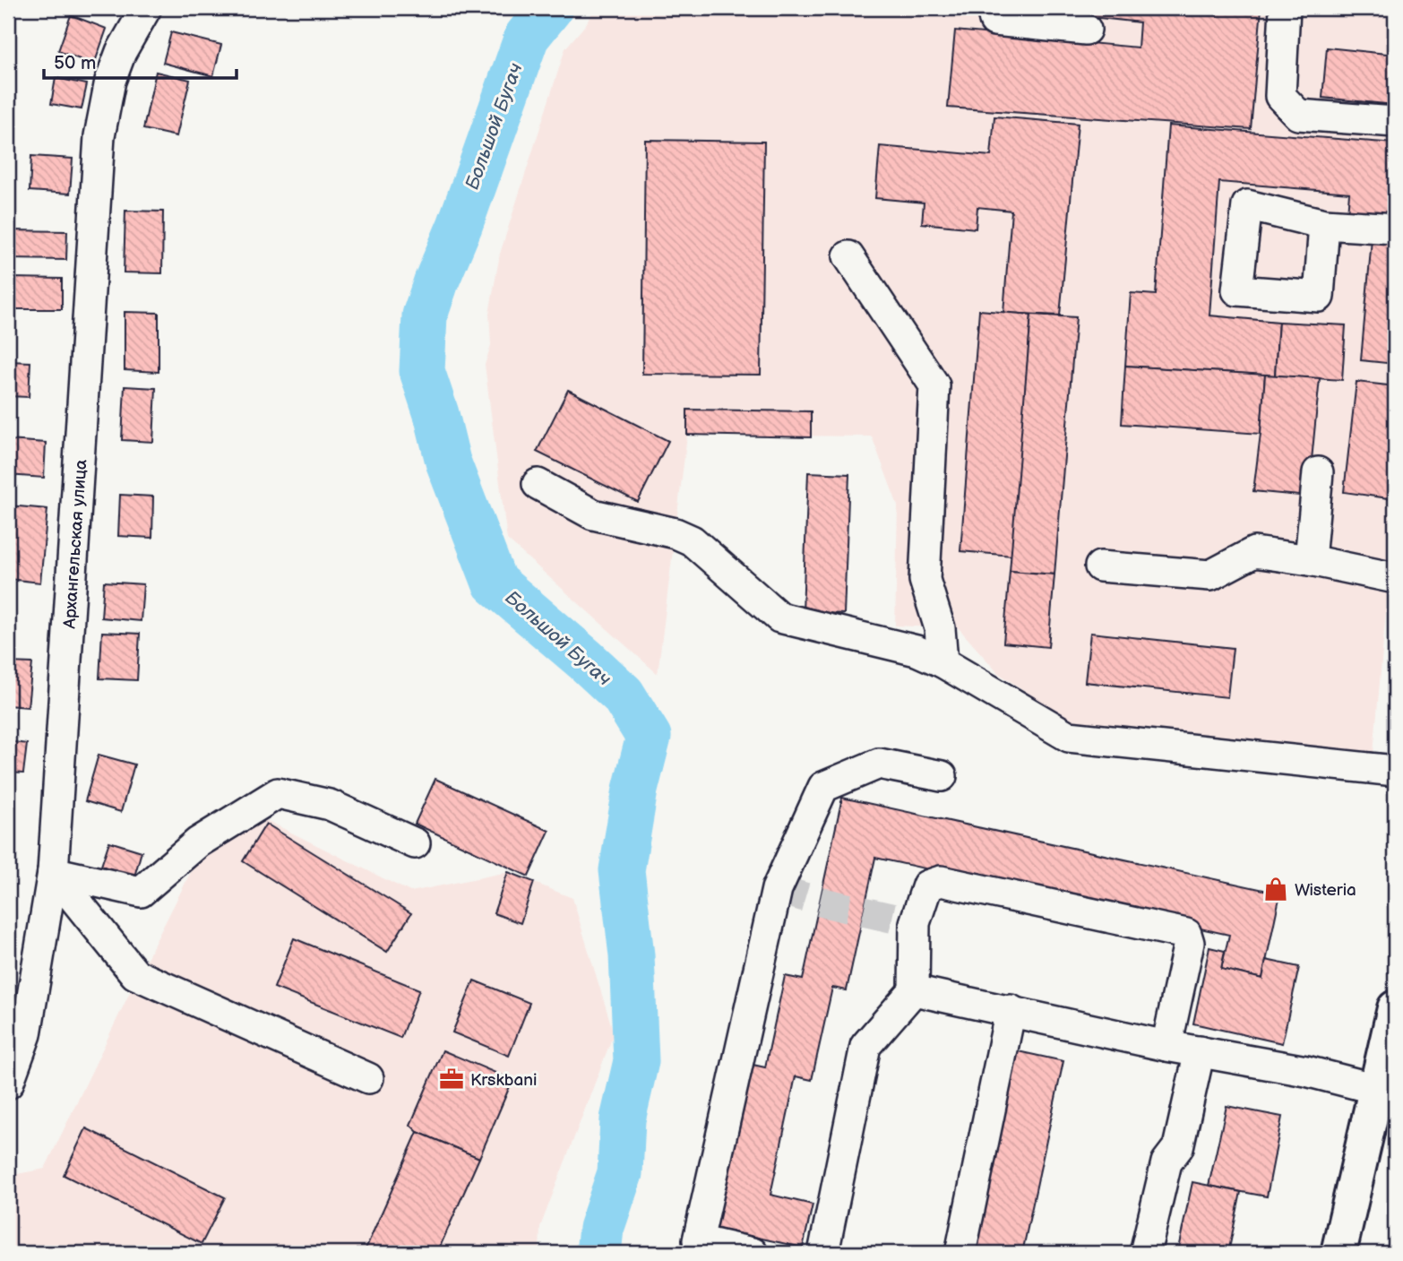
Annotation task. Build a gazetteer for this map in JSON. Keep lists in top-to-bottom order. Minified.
{"streets":{"street":["Архангельская улица"]},"water":["Большой Бугач"],"places":{"shop":["Wisteria"],"office":["Krskbani"]},"scale_bar":"50 m"}
